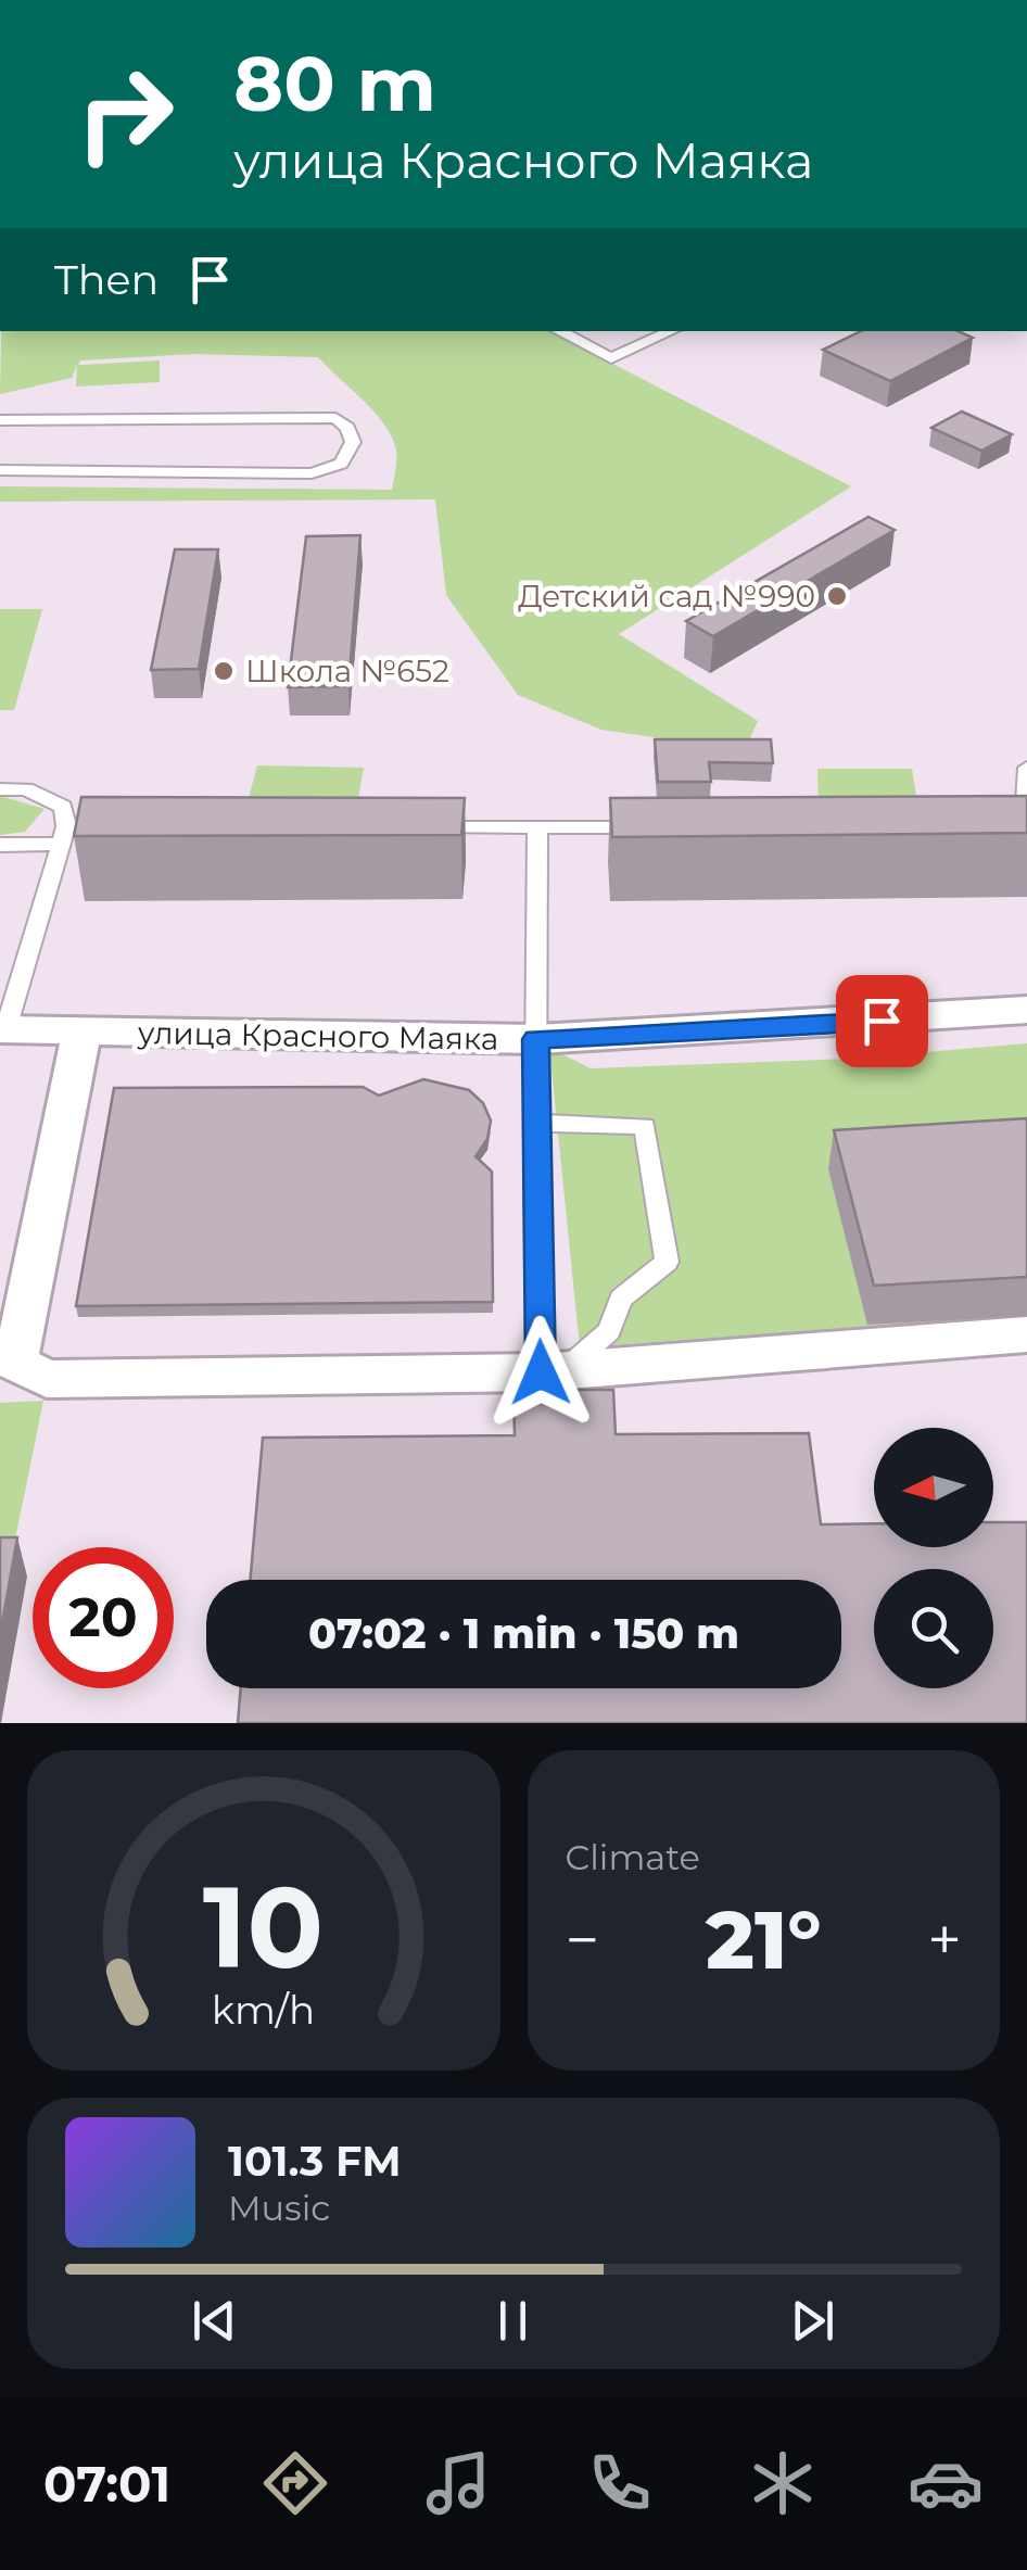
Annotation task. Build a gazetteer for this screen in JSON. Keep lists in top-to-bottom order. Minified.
{"streets":{"street":["улица Красного Маяка"]},"places":["Детский сад №990","Школа №652"],"north":"left","page":{"turn":["80 m","улица Красного Маяка"],"then":"Then","limit":"20","trip":"07:02 · 1 min · 150 m","tile":"Climate","heat":["−","21°","+"],"song":["101.3 FM","Music"],"tabs":"07:01","gauge":["10","km/h"]}}
